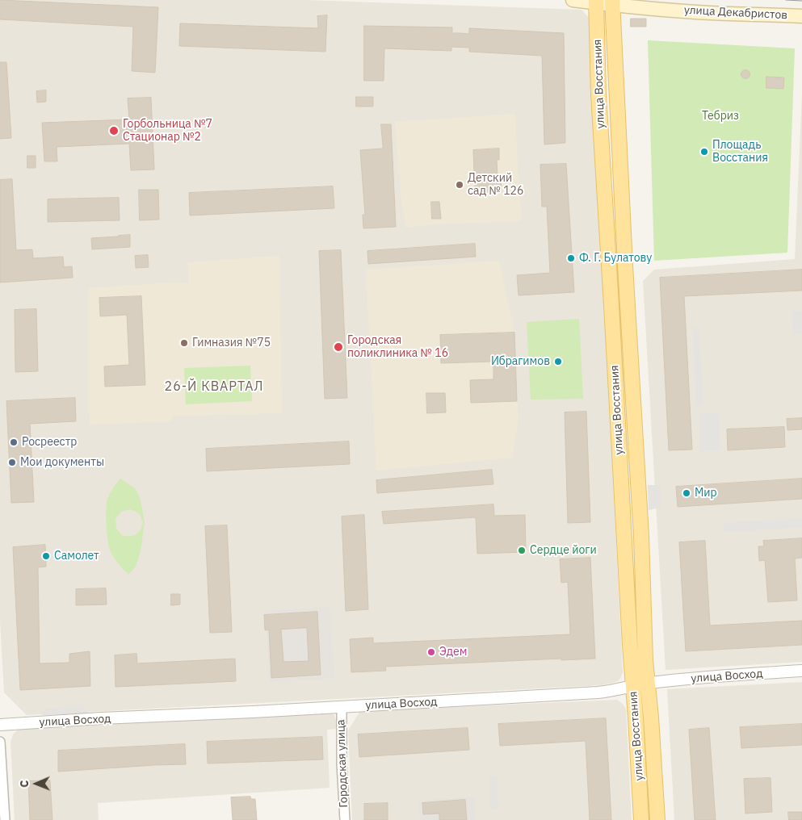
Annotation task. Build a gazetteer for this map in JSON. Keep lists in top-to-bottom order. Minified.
{"streets":{"main road":["улица Декабристов","улица Восстания"],"street":["улица Восход","Городская улица"]},"crossings":[["улица Декабристов","улица Восстания"],["улица Восстания","улица Восход"],["улица Восход","Городская улица"]],"districts":["26-Й КВАРТАЛ"],"parks":["Тебриз"],"places":["Горбольница №7 Стационар №2","Площадь Восстания","Детский сад № 126","Ф. Г. Булатову","Гимназия №75","Городская поликлиника № 16","Ибрагимов","Росреестр","Мои документы","Мир","Сердце йоги","Самолет","Эдем"],"north":"left"}
